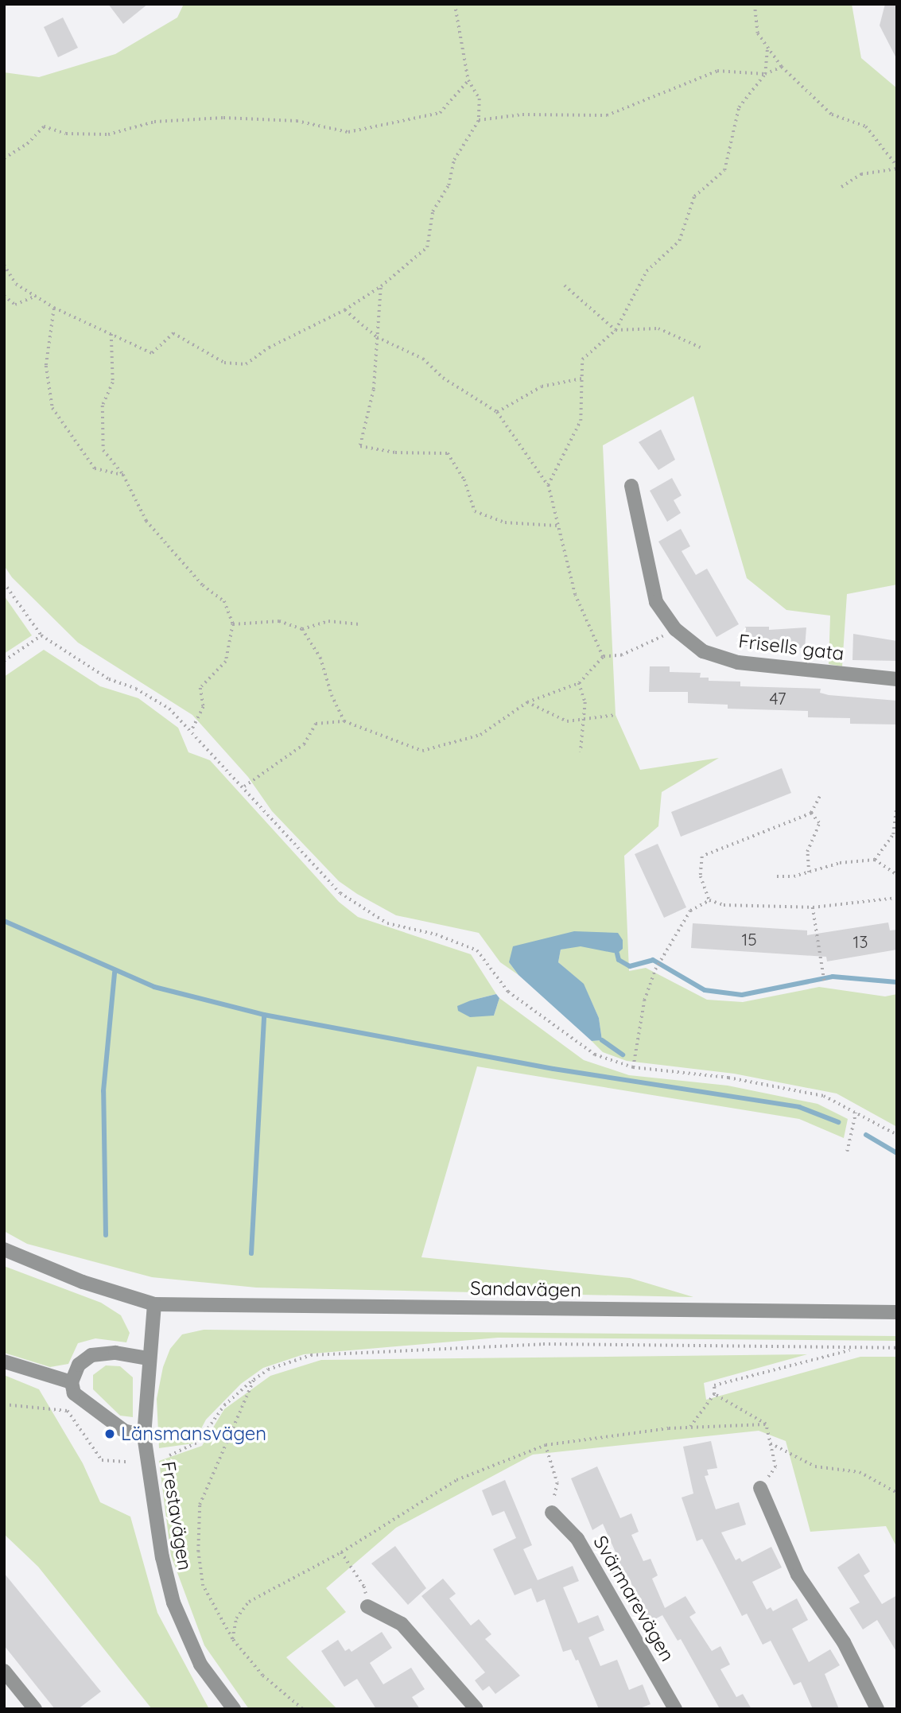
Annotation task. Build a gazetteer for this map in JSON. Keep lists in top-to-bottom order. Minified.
{"streets":{"street":["Frisells gata","Sandavägen","Frestavägen","Svärmarevägen"]},"crossings":[["Sandavägen","Frestavägen"]],"places":["Länsmansvägen"],"house_numbers":["47","15","13"]}
